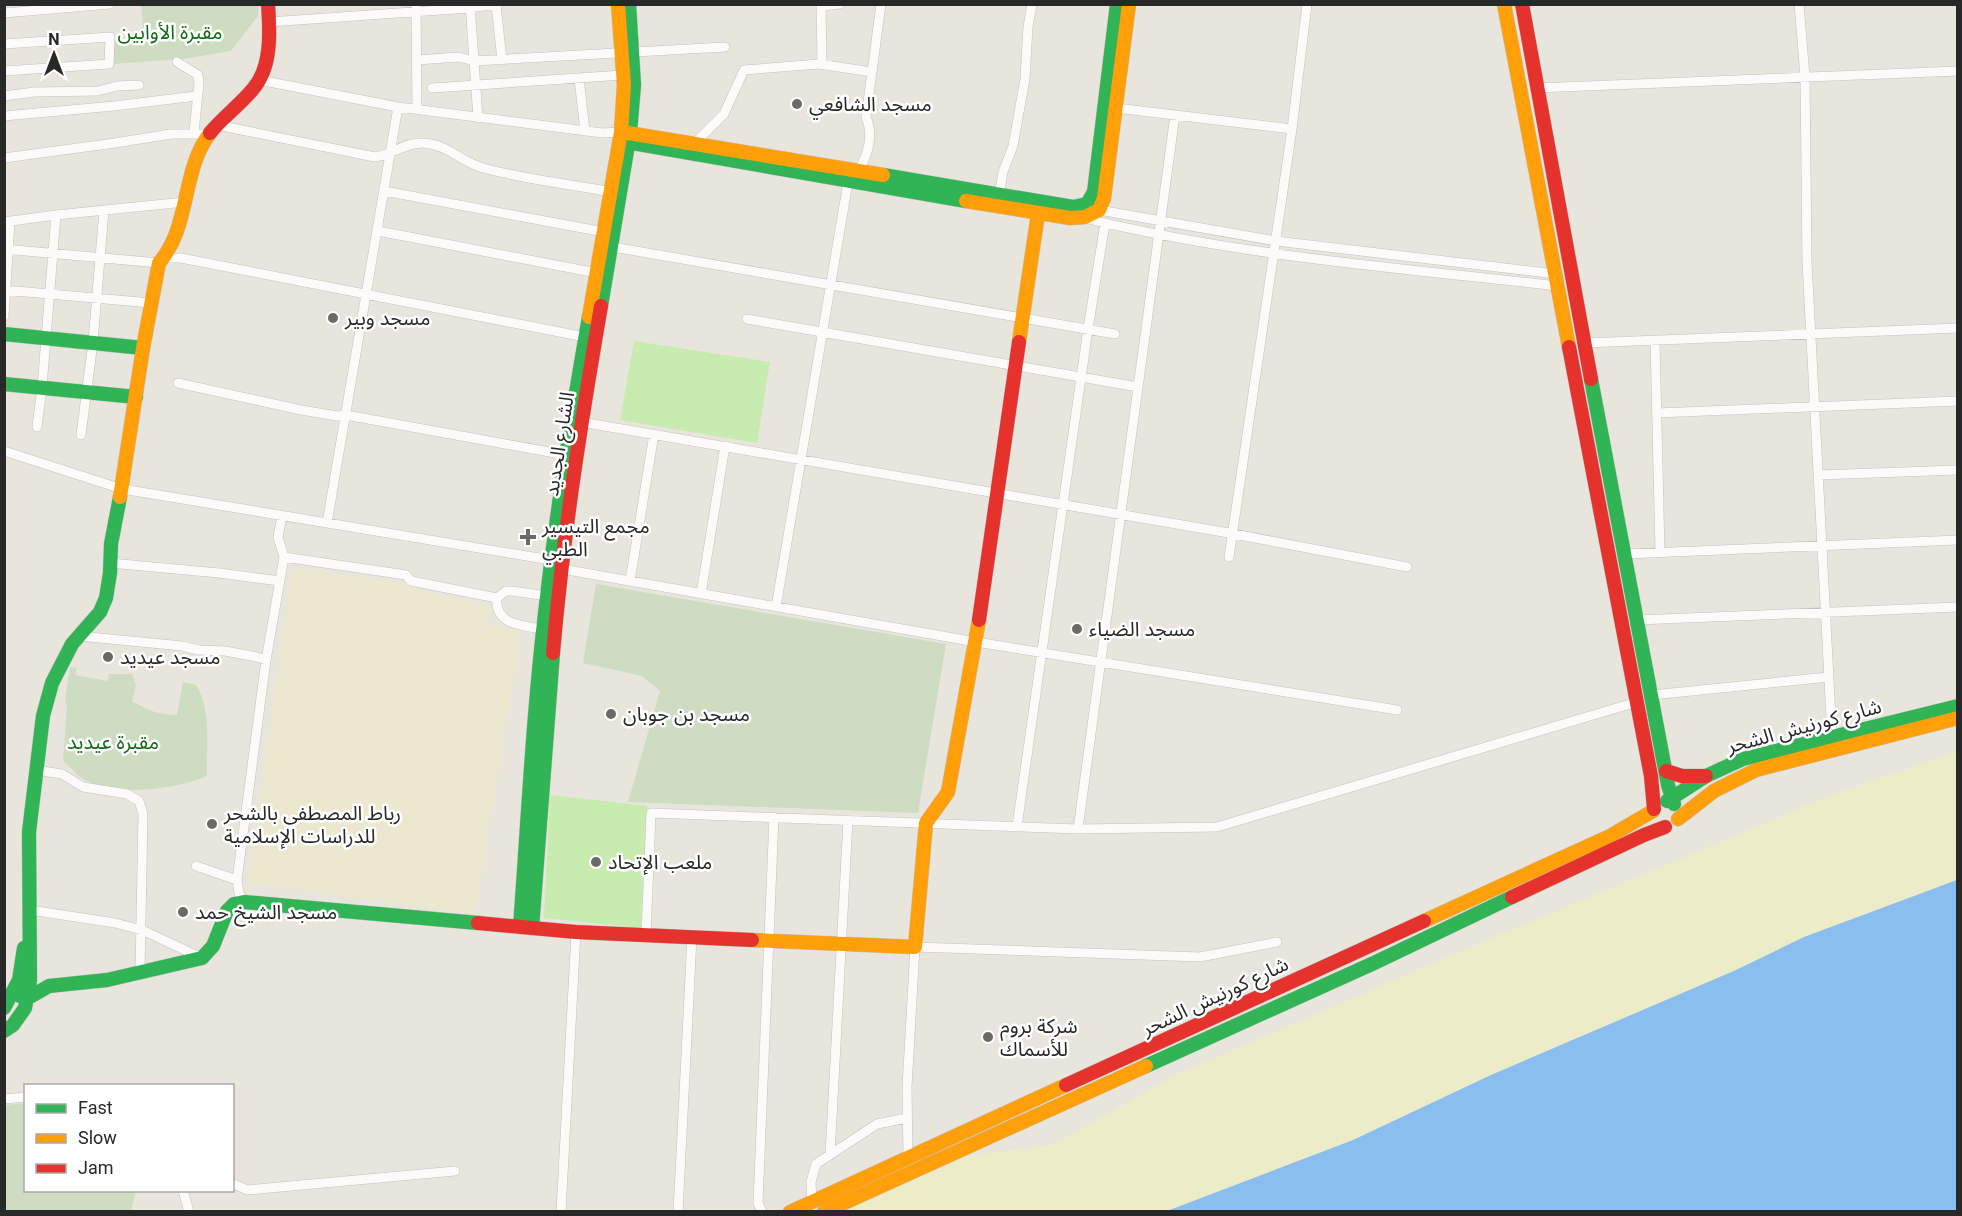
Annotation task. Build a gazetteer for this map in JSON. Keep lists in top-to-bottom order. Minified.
{"streets":{"street":["الشارع الجديد","شارع كورنيش الشحر"]},"parks":["مقبرة الأوابين","مقبرة عيديد"],"places":{"other":["مسجد الشافعي","مسجد وبير","مسجد الضياء","مسجد عيديد","مسجد بن جوبان","رباط المصطفى بالشحر للدراسات الإسلامية","ملعب الإتحاد","مسجد الشيخ حمد","شركة بروم للأسماك"],"health":["مجمع التيسير الطبي"]},"legend":["Fast","Slow","Jam"],"north":"top"}
